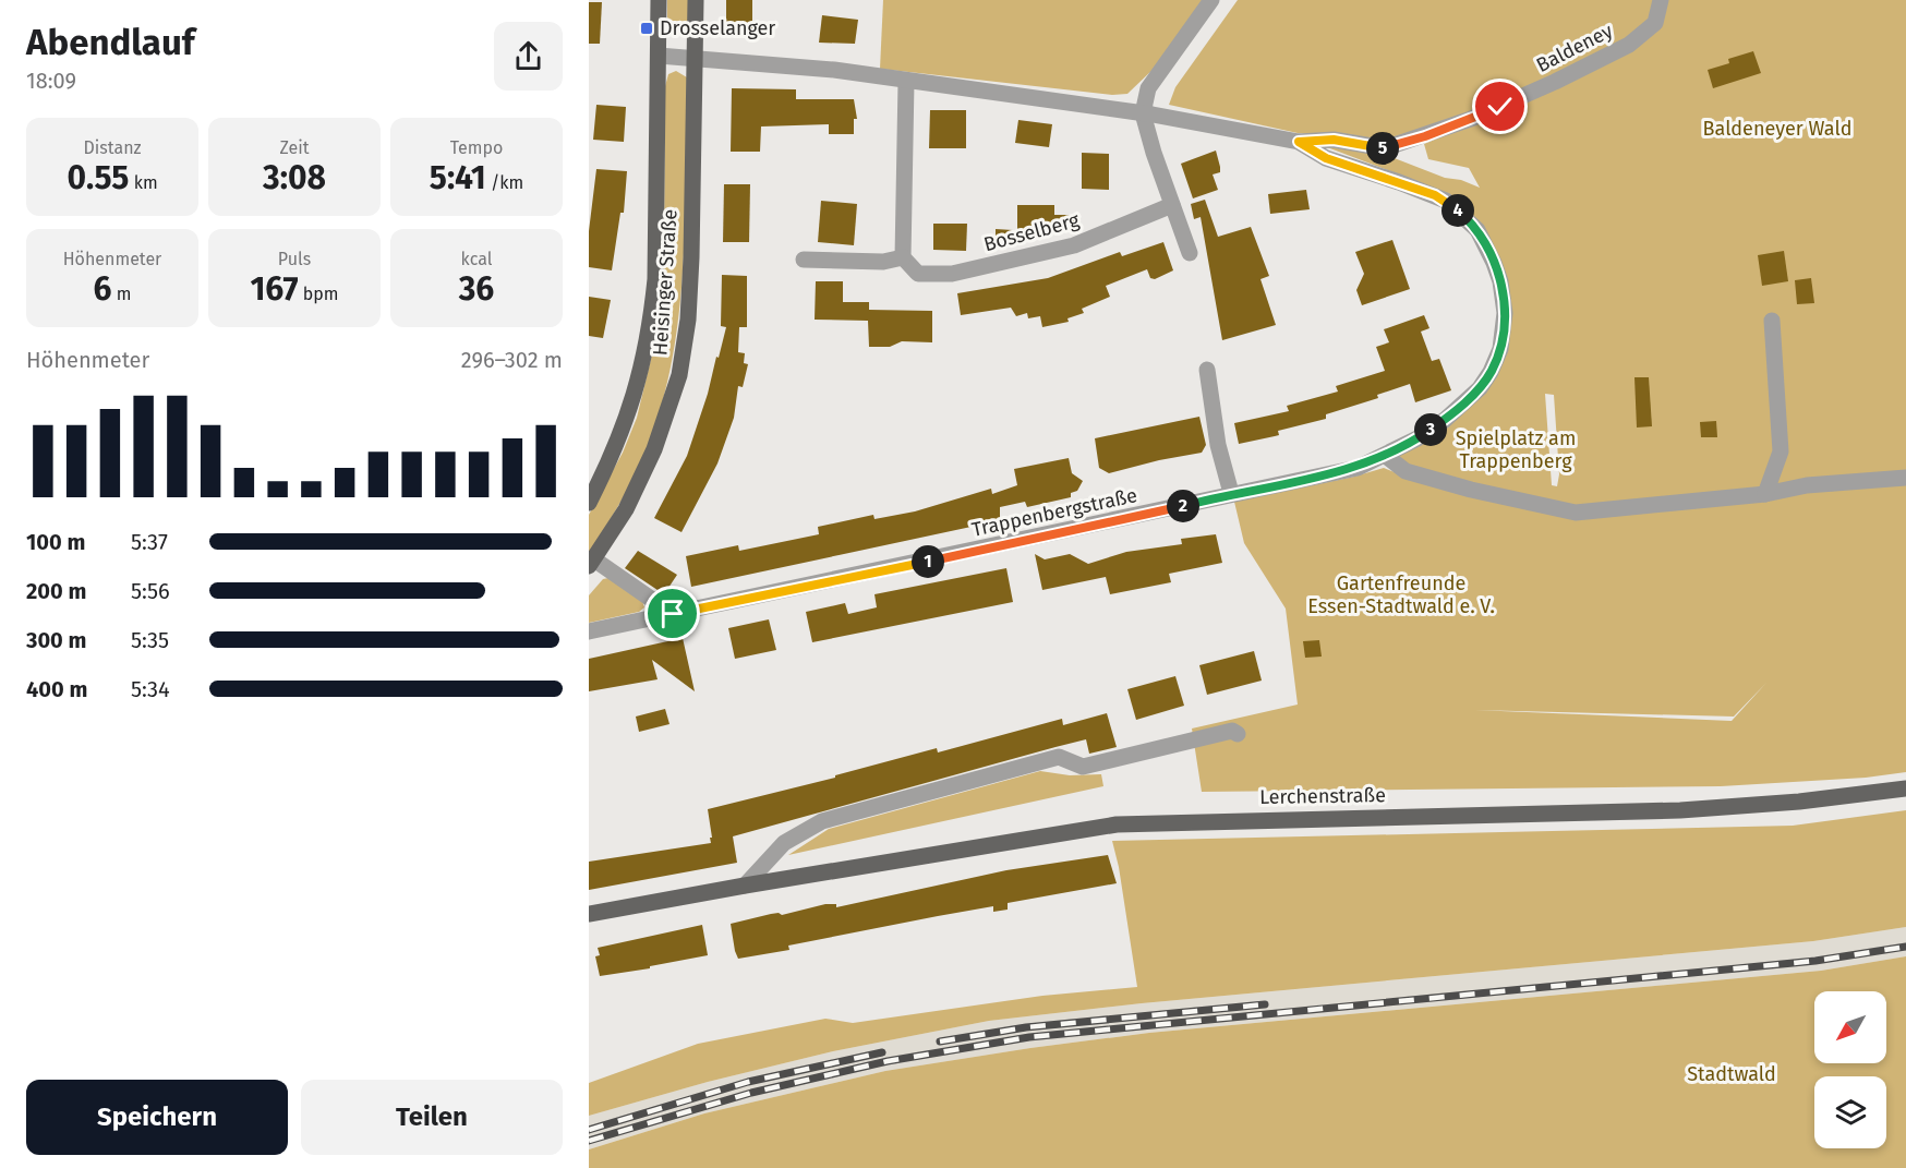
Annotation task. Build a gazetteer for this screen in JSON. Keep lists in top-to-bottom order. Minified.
{"streets":{"main road":["Heisinger Straße","Lerchenstraße"],"street":["Baldeney","Bosselberg","Trappenbergstraße"]},"crossings":[["Baldeney","Trappenbergstraße"]],"parks":["Baldeneyer Wald","Spielplatz am Trappenberg","Gartenfreunde Essen-Stadtwald e. V.","Stadtwald"],"places":{"transit":["Drosselanger"]},"north":"bottom left","page":{"heading":["Abendlauf","18:09"],"stats":[["Distanz","0.55 km"],["Zeit","3:08"],["Tempo","5:41 /km"],["Höhenmeter","6 m"],["Puls","167 bpm"],["kcal","36"]],"pins":["5","4","3","2","1"],"chart":["Höhenmeter","296–302 m"],"list":[{"name":"100 m","note":"5:37"},{"name":"200 m","note":"5:56"},{"name":"300 m","note":"5:35"},{"name":"400 m","note":"5:34"}],"buttons":["Speichern","Teilen"]}}
